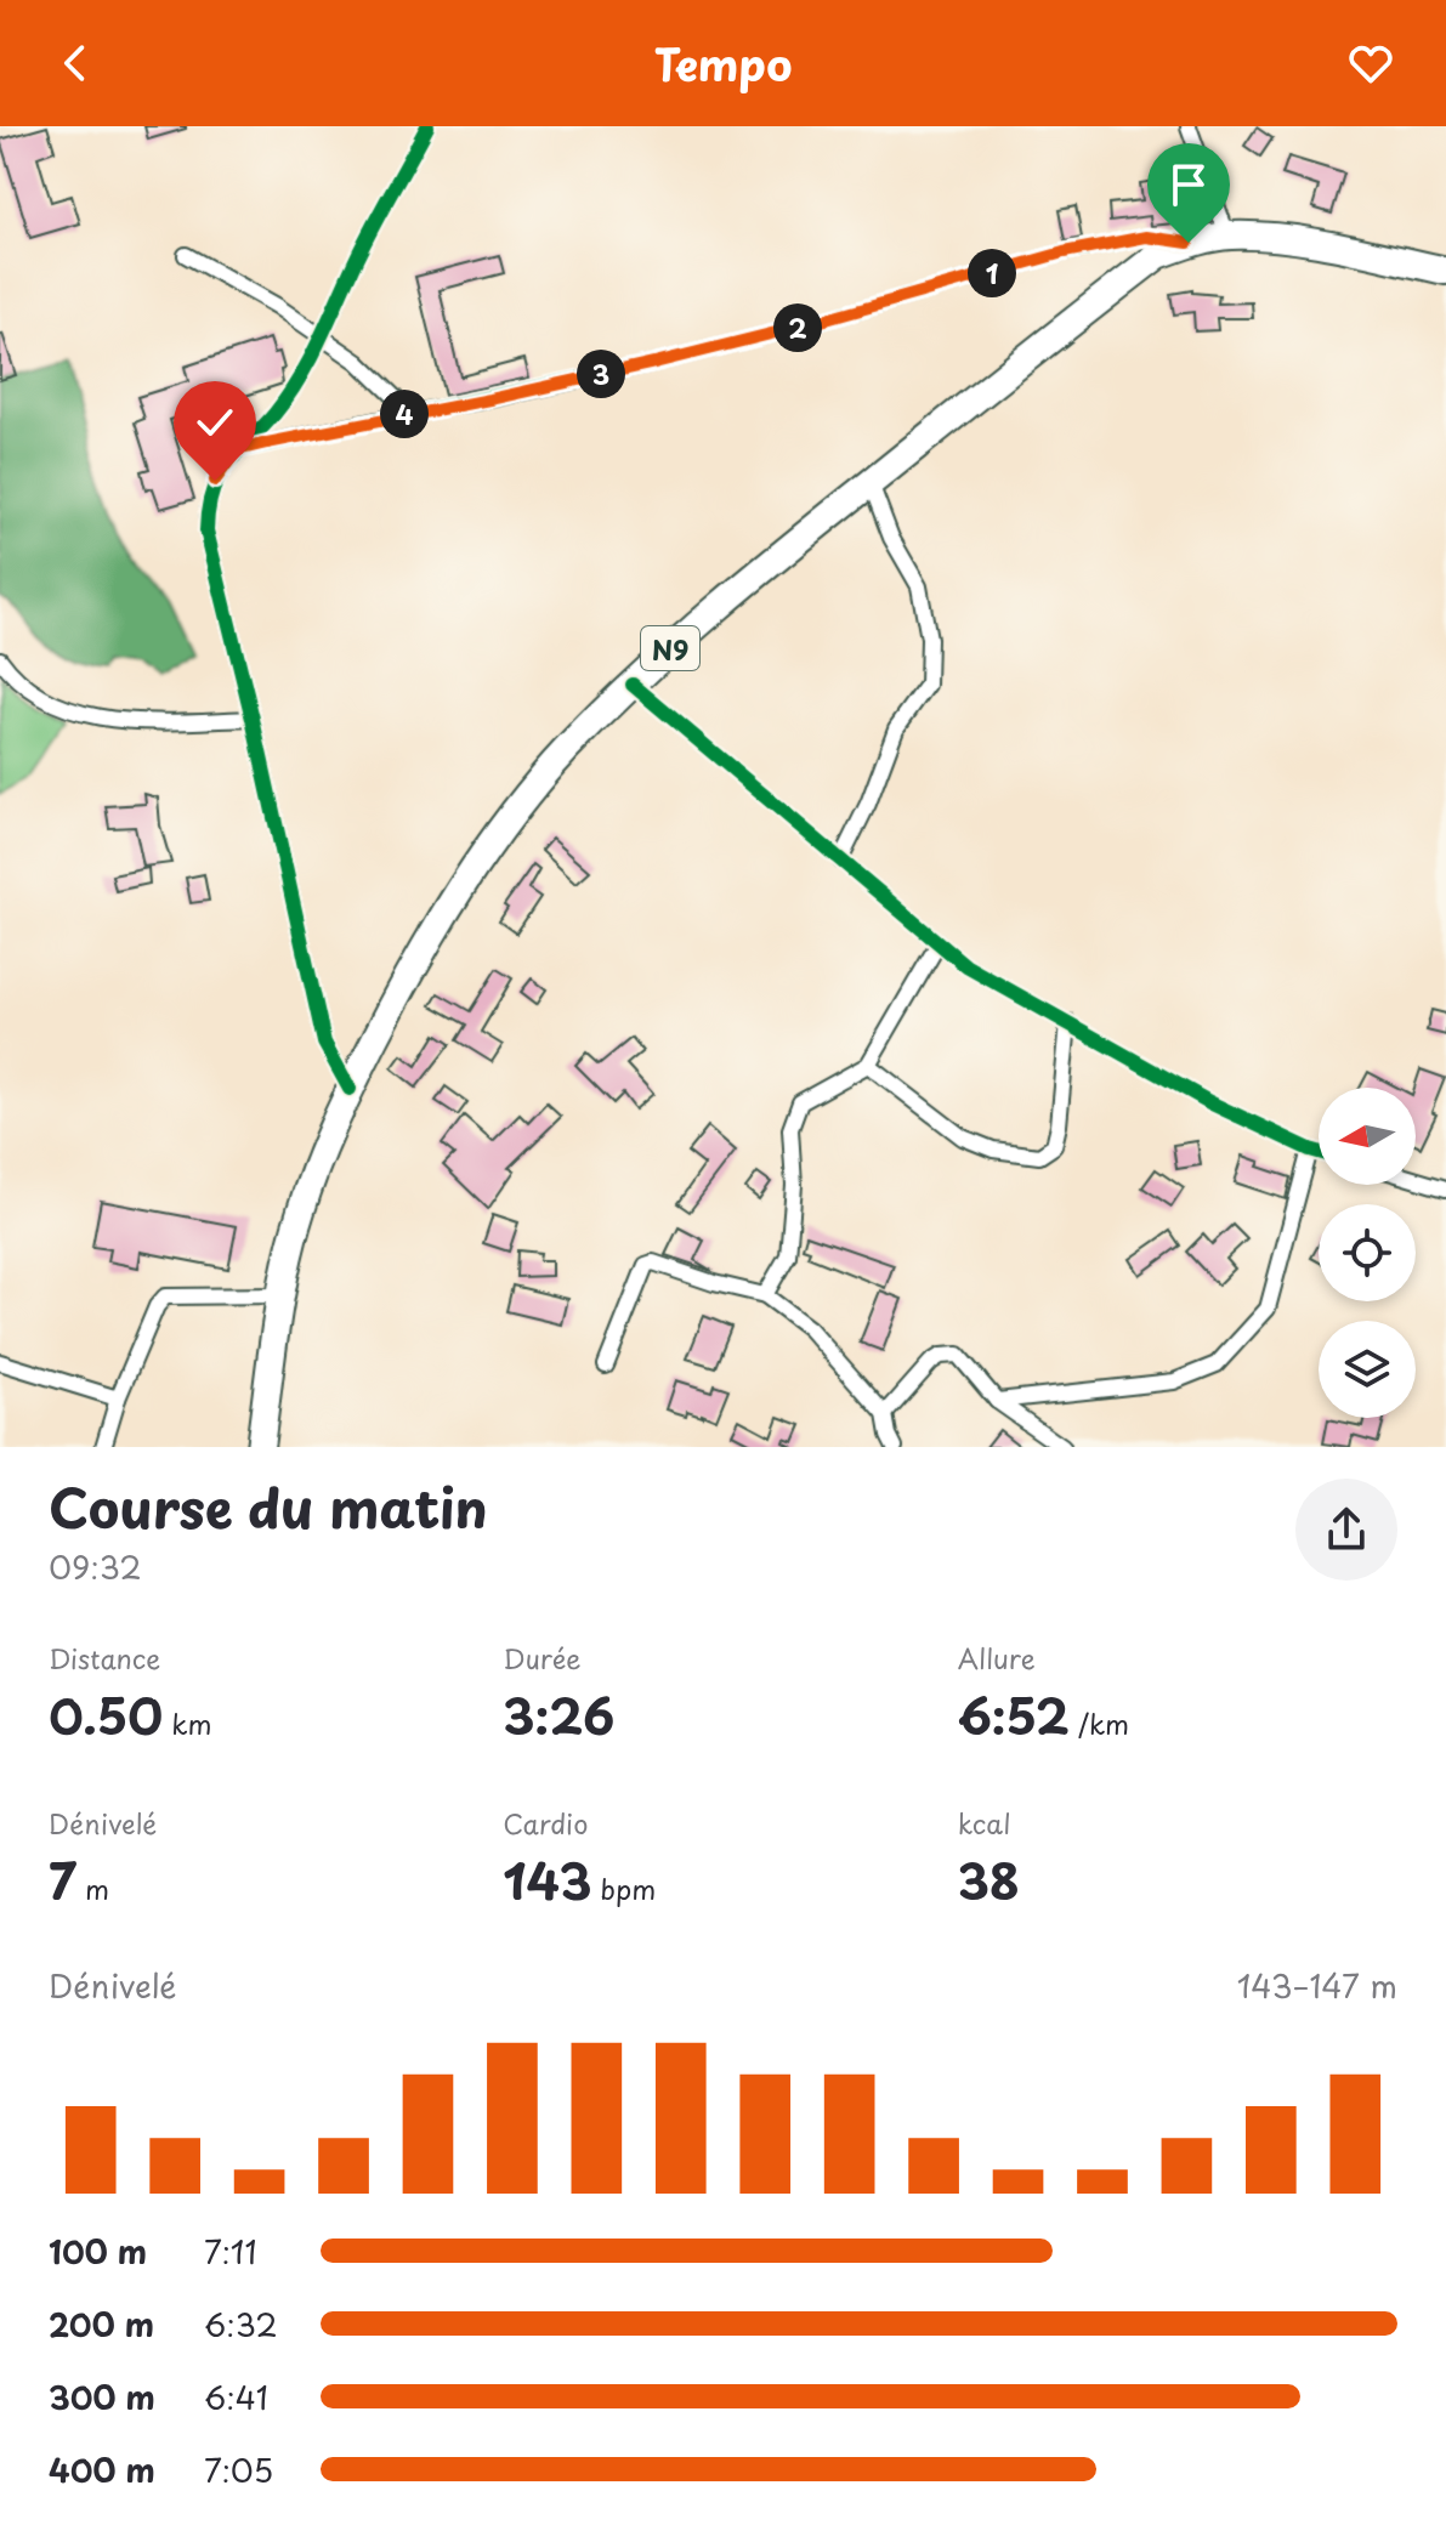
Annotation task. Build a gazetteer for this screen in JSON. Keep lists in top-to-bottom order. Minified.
{"streets":{"highway":["N9"]},"north":"left","page":{"header":"Tempo","pins":["1","2","3","4"],"heading":["Course du matin","09:32"],"stats":[["Distance","0.50 km"],["Durée","3:26"],["Allure","6:52 /km"],["Dénivelé","7 m"],["Cardio","143 bpm"],["kcal","38"]],"chart":["Dénivelé","143–147 m"],"list":[{"name":"100 m","note":"7:11"},{"name":"200 m","note":"6:32"},{"name":"300 m","note":"6:41"},{"name":"400 m","note":"7:05"}]}}
